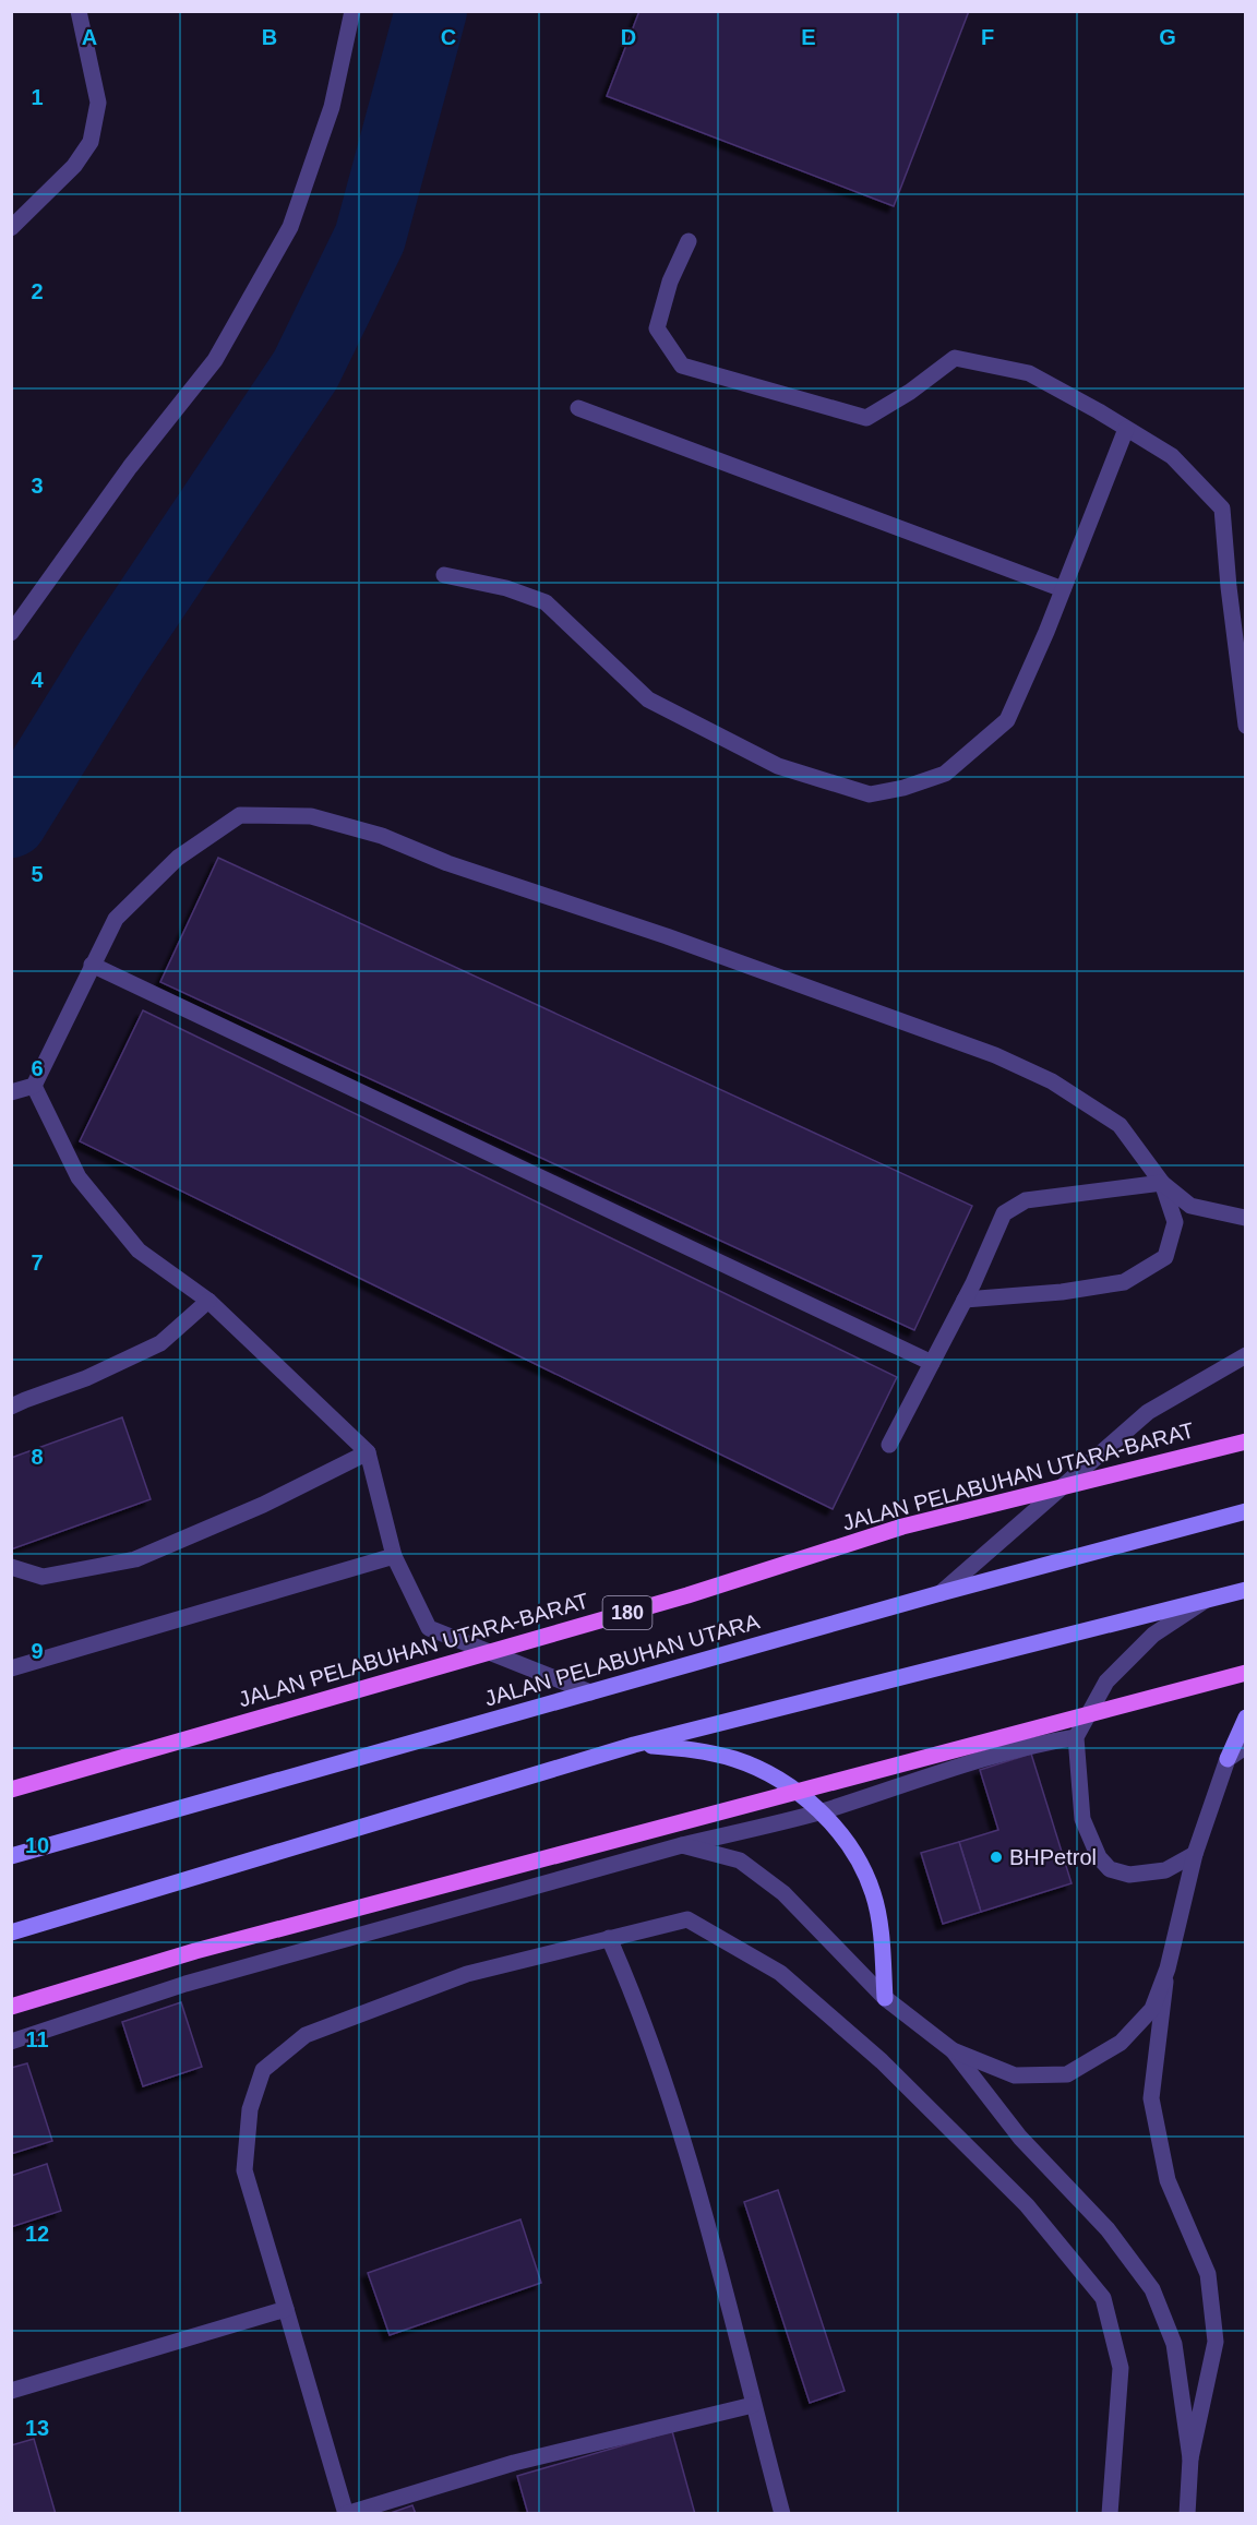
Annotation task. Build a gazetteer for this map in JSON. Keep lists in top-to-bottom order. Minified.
{"streets":{"main road":["JALAN PELABUHAN UTARA-BARAT","180","JALAN PELABUHAN UTARA"]},"places":["BHPetrol"],"grid":{"columns":["A","B","C","D","E","F","G"],"rows":["1","2","3","4","5","6","7","8","9","10","11","12","13"]}}
